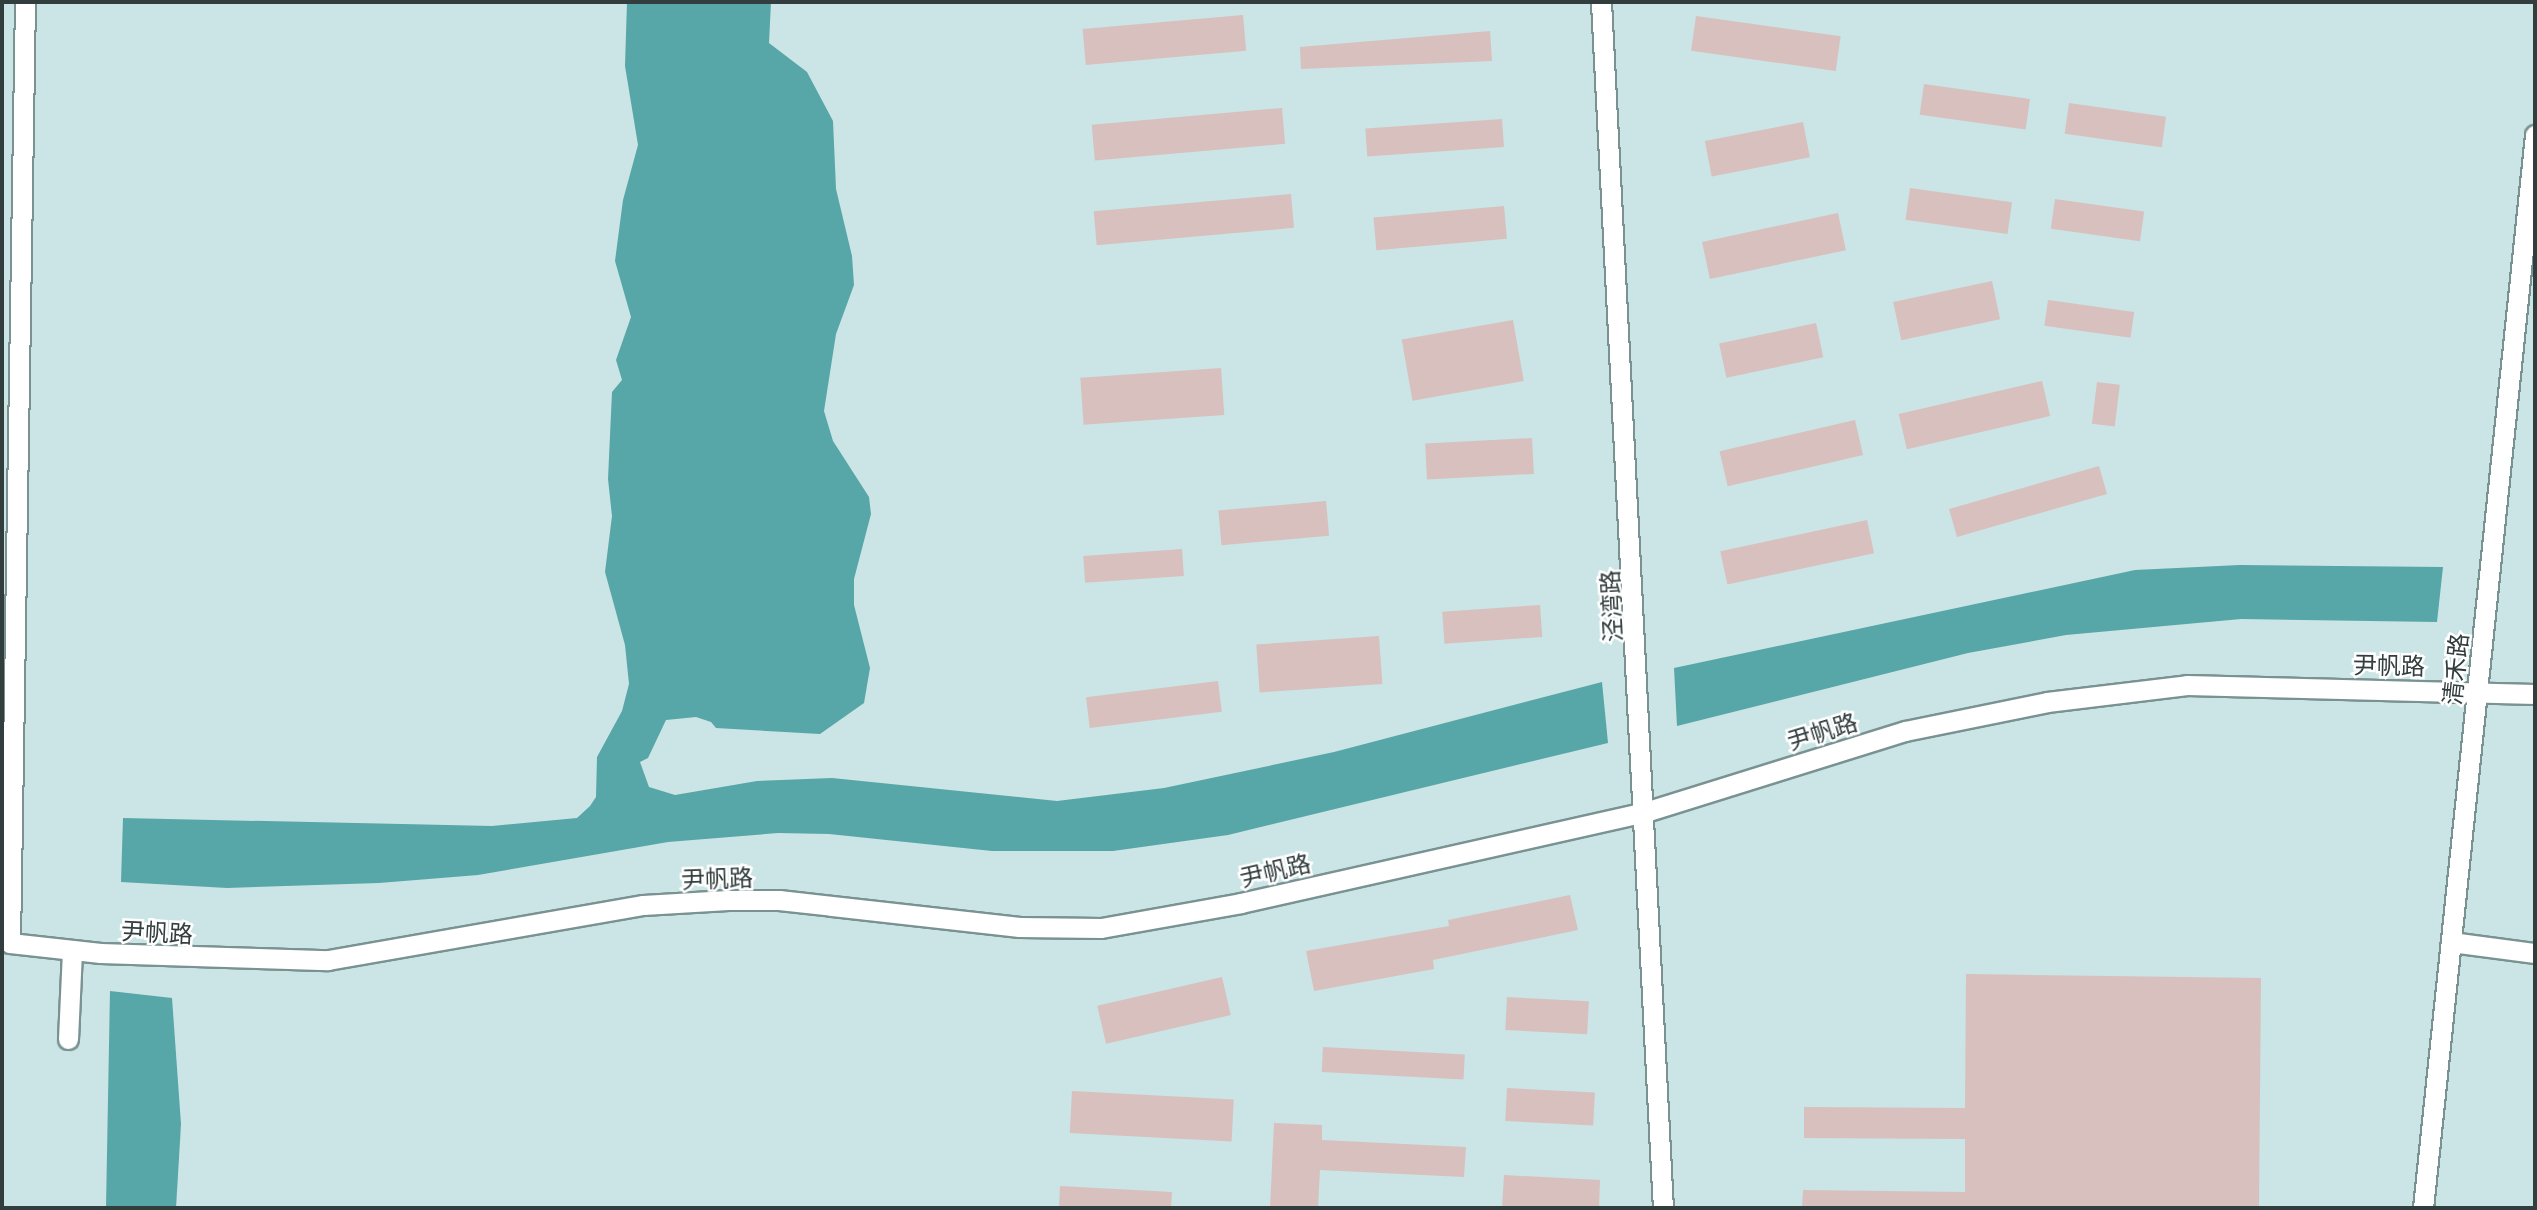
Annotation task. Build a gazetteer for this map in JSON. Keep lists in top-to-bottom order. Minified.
{"streets":{"street":["泾湾路","尹帆路","清禾路"]},"crossings":[["泾湾路","尹帆路"],["尹帆路","清禾路"]]}
